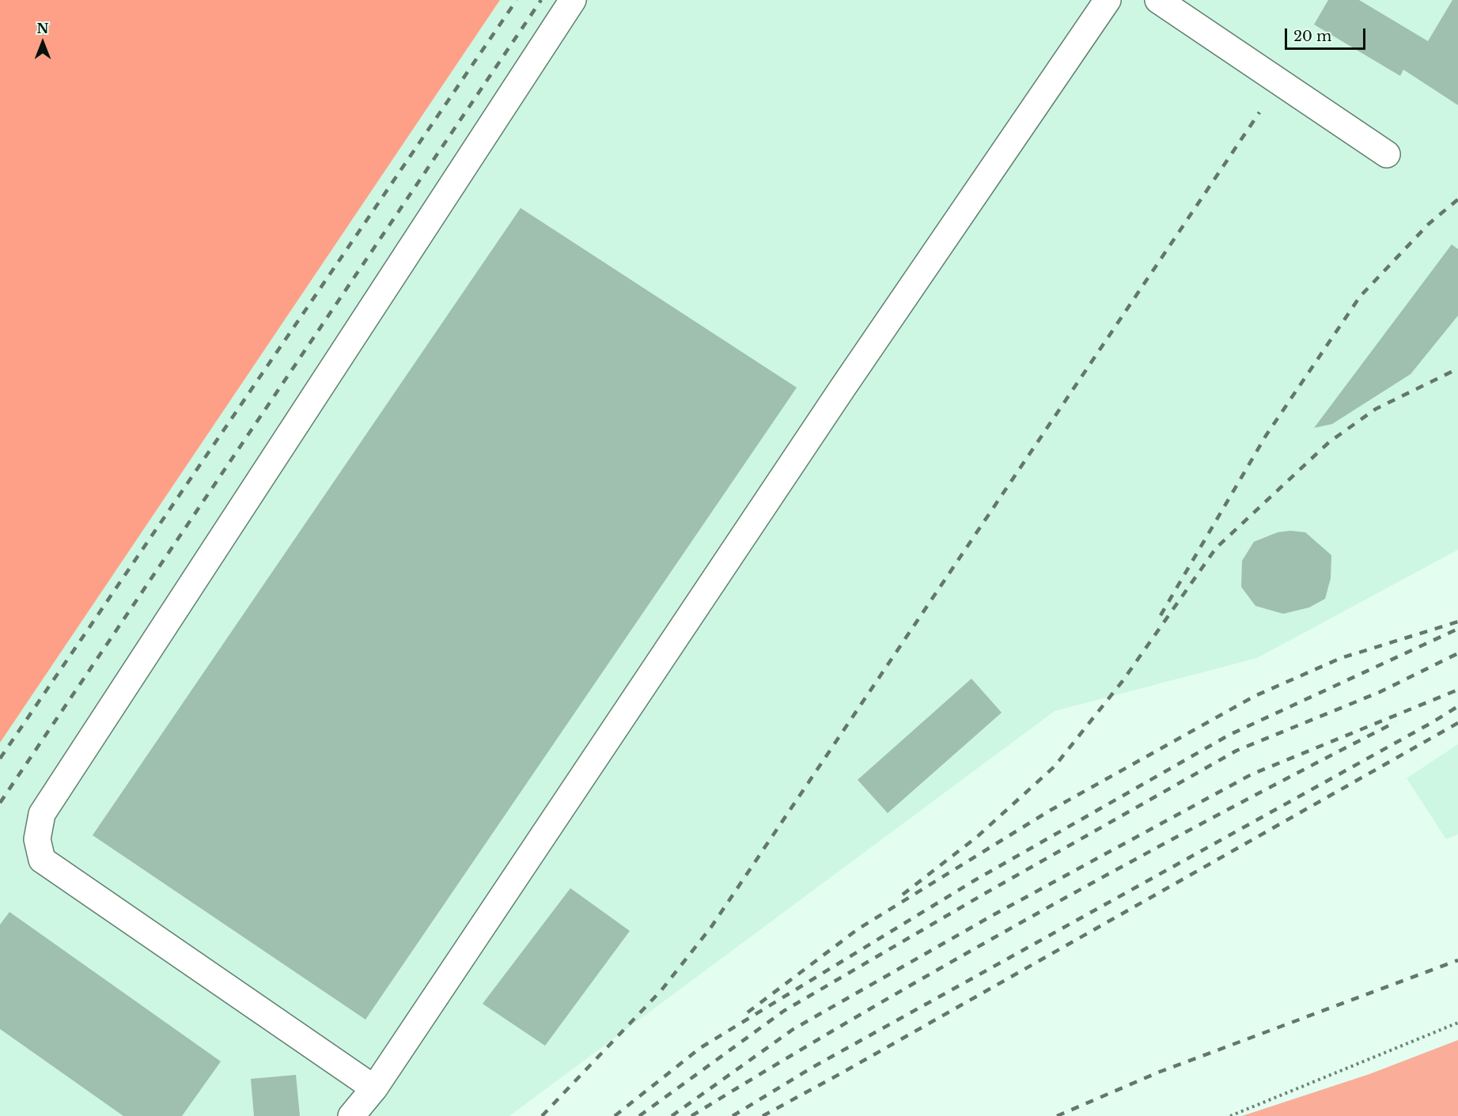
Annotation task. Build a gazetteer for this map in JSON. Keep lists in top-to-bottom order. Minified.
{"scale_bar":"20 m","north":"top"}
